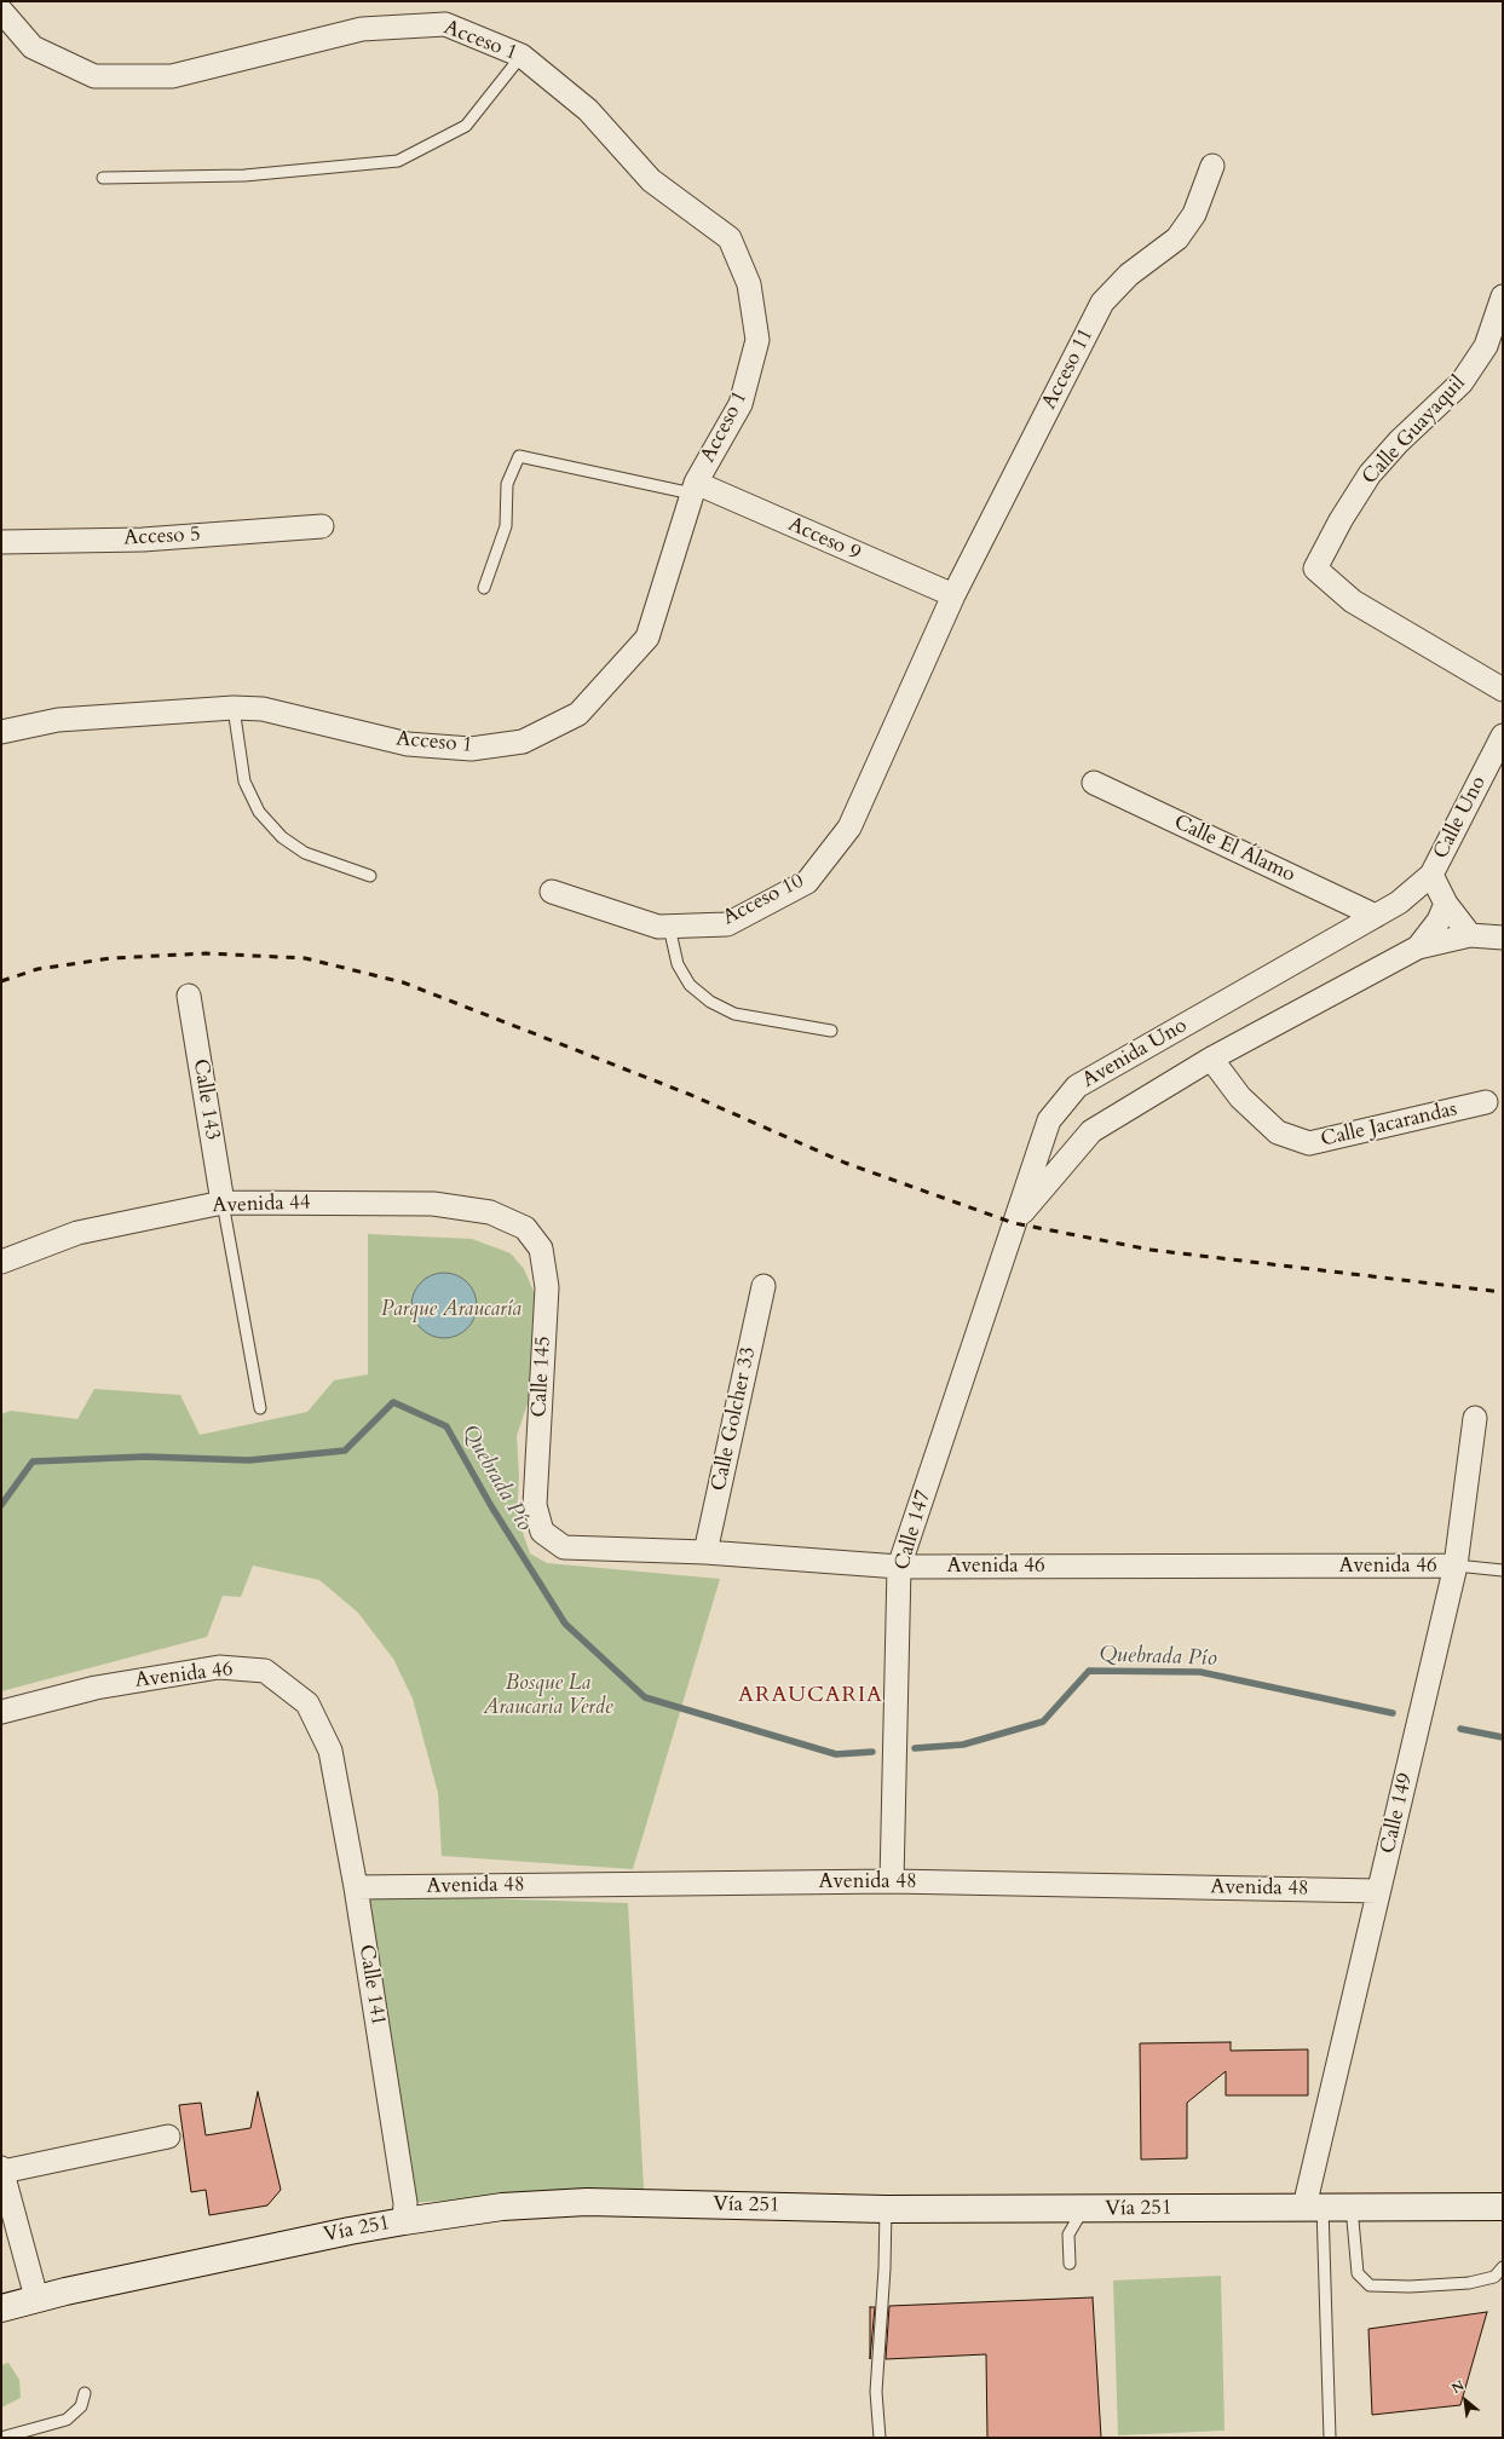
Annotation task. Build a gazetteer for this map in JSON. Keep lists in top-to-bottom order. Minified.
{"streets":{"main road":["Vía 251"],"street":["Acceso 1","Acceso 11","Calle Guayaquil","Acceso 5","Acceso 9","Calle Uno","Calle El Álamo","Acceso 10","Avenida Uno","Calle 143","Calle Jacarandas","Avenida 44","Calle 145","Calle Golcher 33","Calle 147","Avenida 46","Calle 149","Avenida 48","Calle 141"]},"crossings":[["Acceso 1","Acceso 9"],["Acceso 11","Acceso 9"],["Acceso 11","Acceso 10"],["Acceso 9","Acceso 10"],["Calle Uno","Avenida Uno"],["Calle El Álamo","Avenida Uno"],["Avenida Uno","Calle Jacarandas"],["Avenida Uno","Calle 147"],["Calle 143","Avenida 44"],["Avenida 44","Calle 145"],["Calle 145","Avenida 46"],["Calle Golcher 33","Avenida 46"],["Calle 147","Avenida 46"],["Calle 147","Avenida 48"],["Avenida 46","Calle 149"],["Avenida 46","Calle 141"],["Calle 149","Avenida 48"],["Calle 149","Vía 251"],["Avenida 48","Calle 141"],["Calle 141","Vía 251"]],"districts":["ARAUCARIA"],"water":["Quebrada Pío"],"parks":["Parque Araucaría","Bosque La Araucaria Verde"],"north":"top left"}
